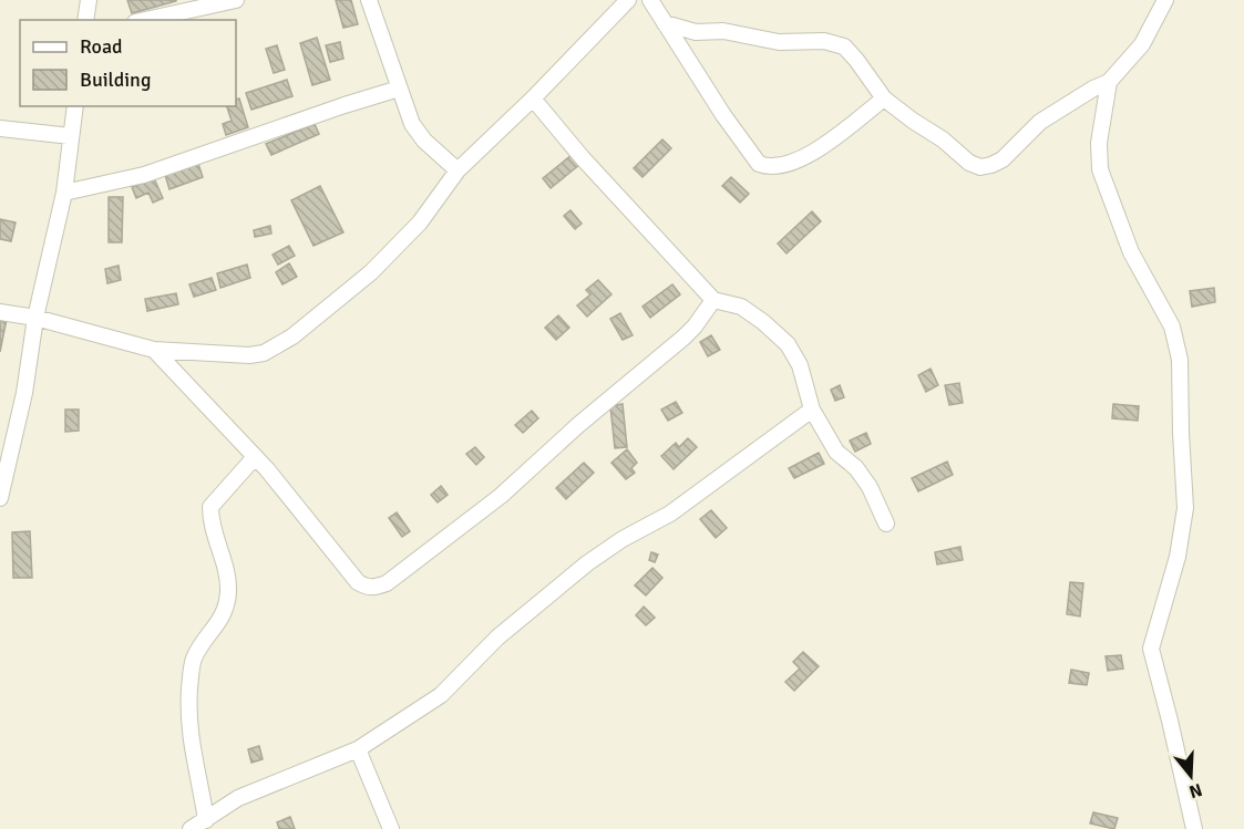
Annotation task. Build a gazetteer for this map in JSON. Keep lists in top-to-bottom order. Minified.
{"legend":["Road","Building"],"north":"bottom"}
